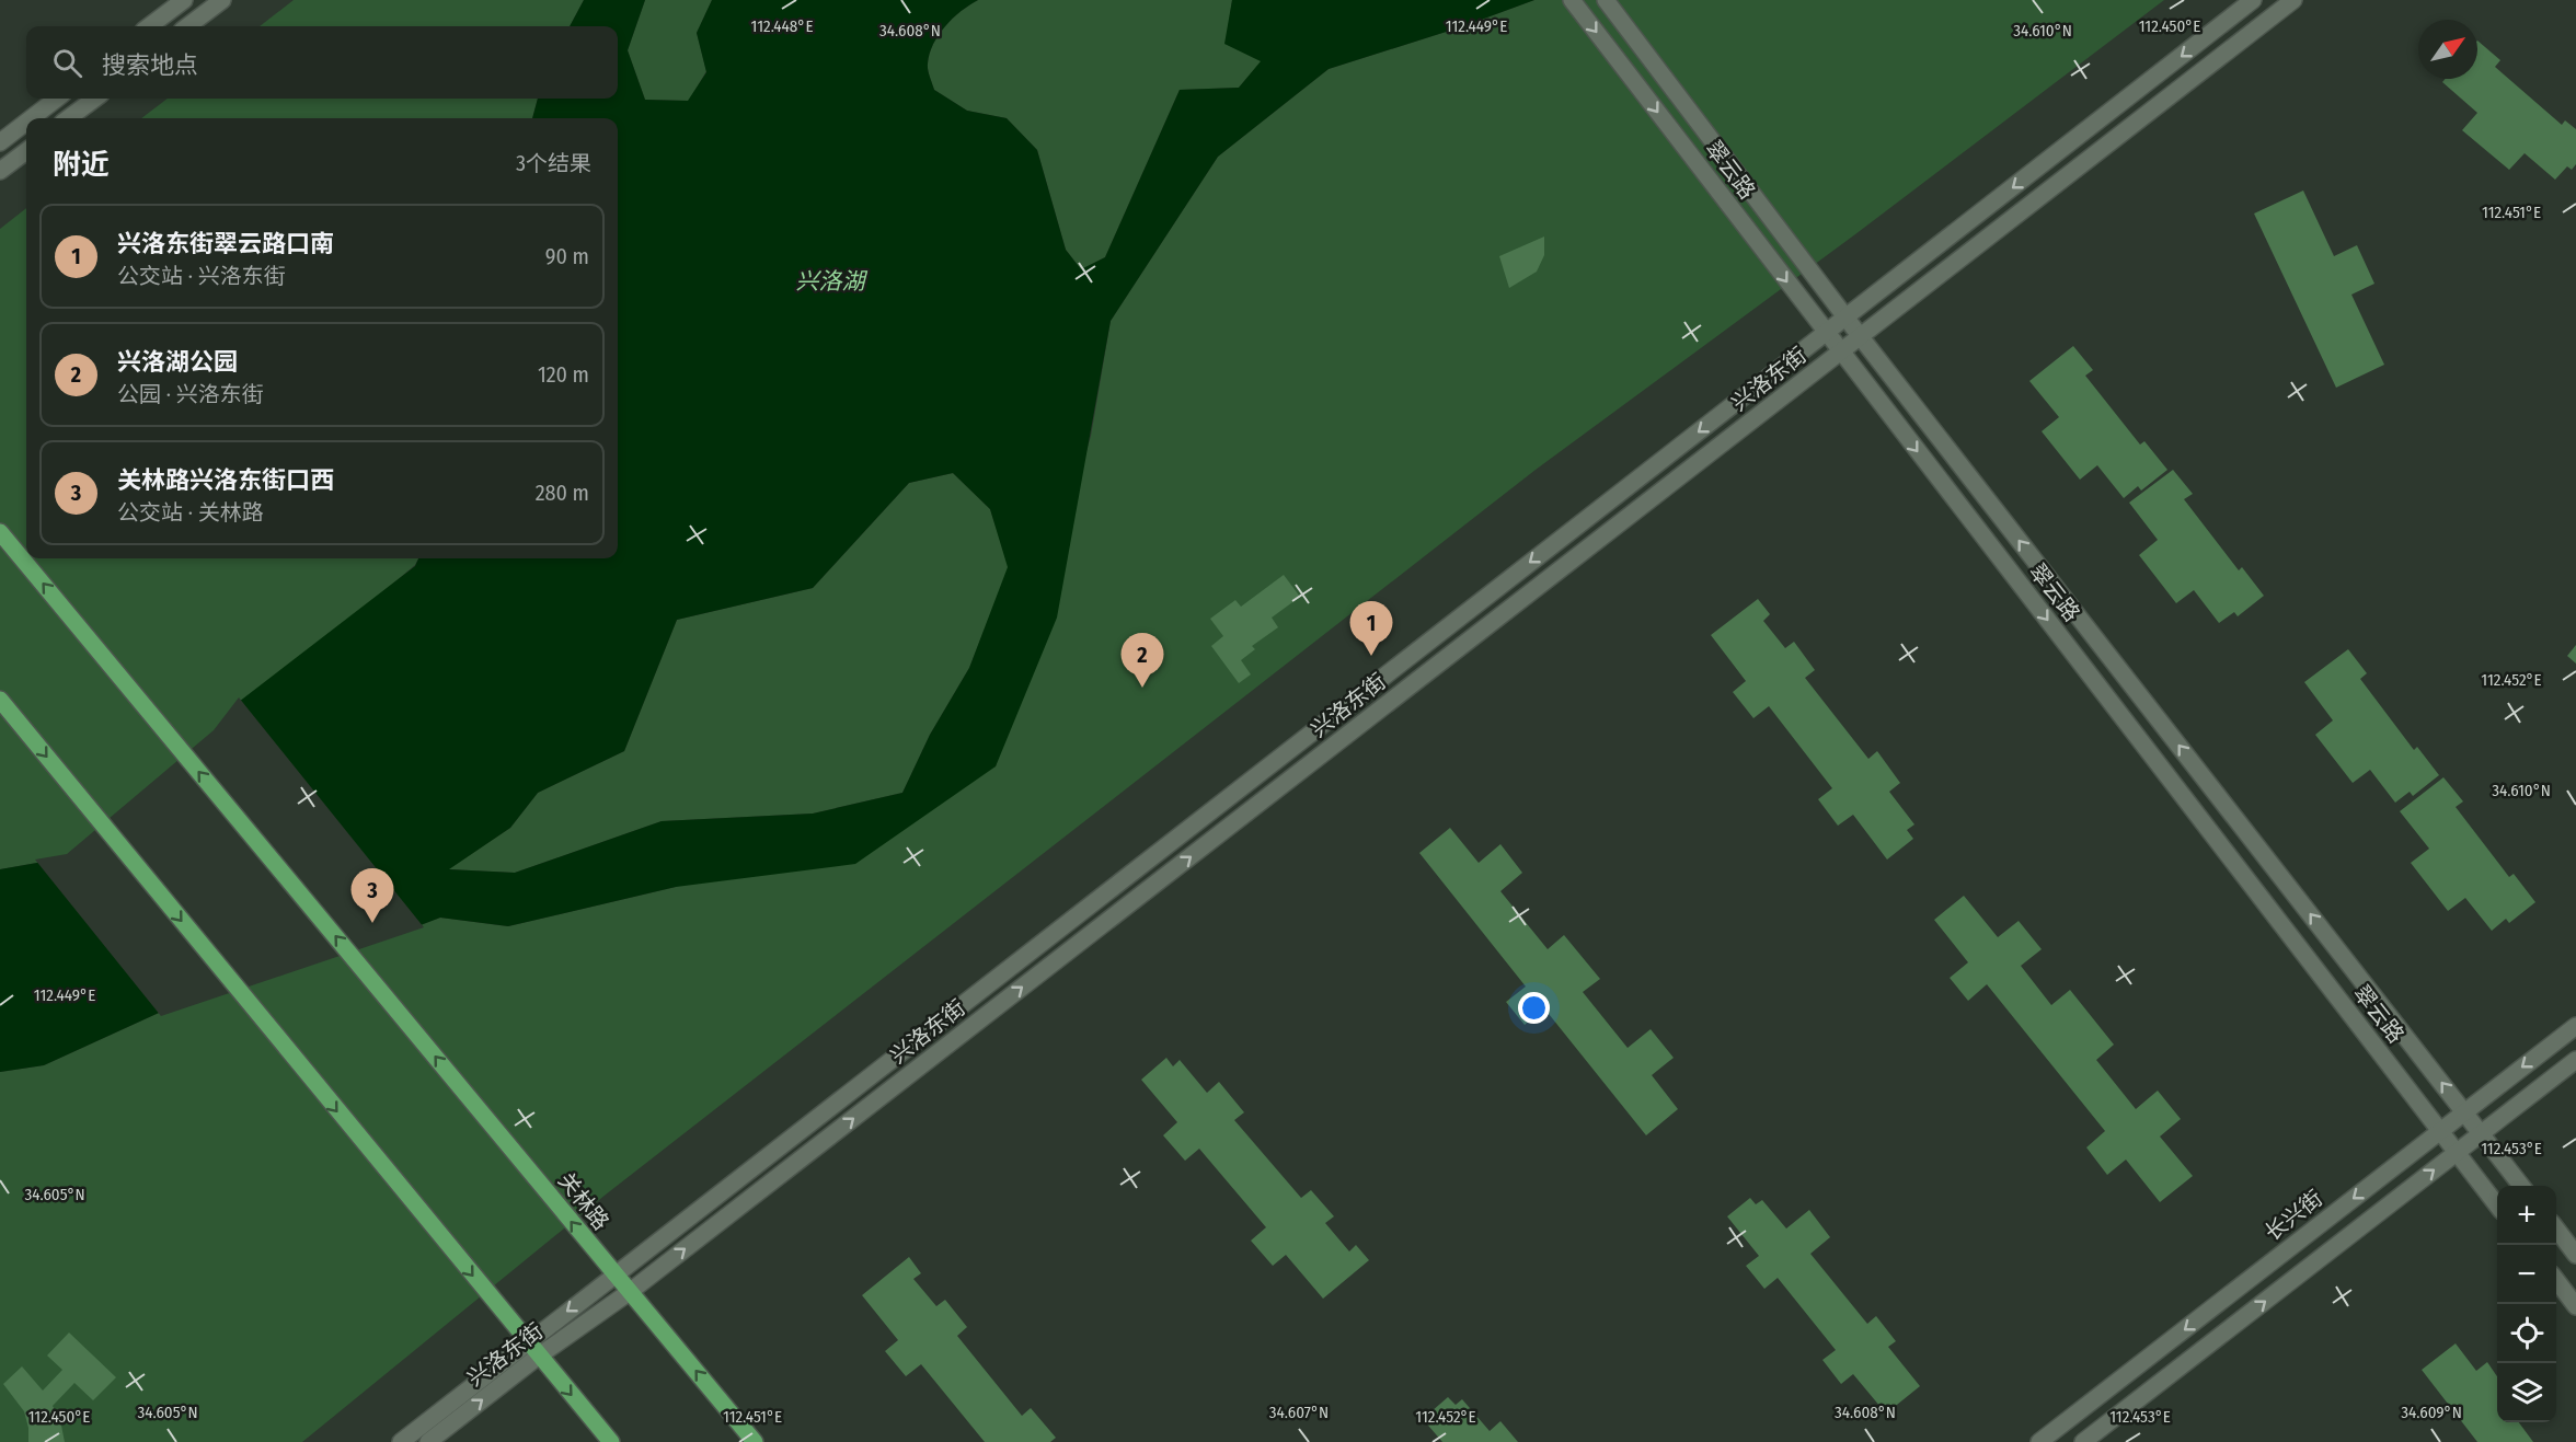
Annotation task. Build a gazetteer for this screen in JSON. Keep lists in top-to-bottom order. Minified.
{"streets":{"main road":["关林路"],"street":["翠云路","兴洛东街","长兴街"]},"crossings":[["翠云路","兴洛东街"],["翠云路","长兴街"],["兴洛东街","关林路"]],"water":["兴洛湖"],"north":"top right","page":{"search":"搜索地点","heading":["附近","3个结果"],"list":[{"mark":"1","name":"兴洛东街翠云路口南","note":"公交站 · 兴洛东街","value":"90 m"},{"mark":"2","name":"兴洛湖公园","note":"公园 · 兴洛东街","value":"120 m"},{"mark":"3","name":"关林路兴洛东街口西","note":"公交站 · 关林路","value":"280 m"}],"pins":["1","2","3"],"map_buttons":["+","−"]},"coordinates":["112.449°E","112.450°E","112.448°E","34.608°N","34.610°N","112.451°E","112.452°E","112.453°E","34.605°N","34.607°N","34.609°N"]}
